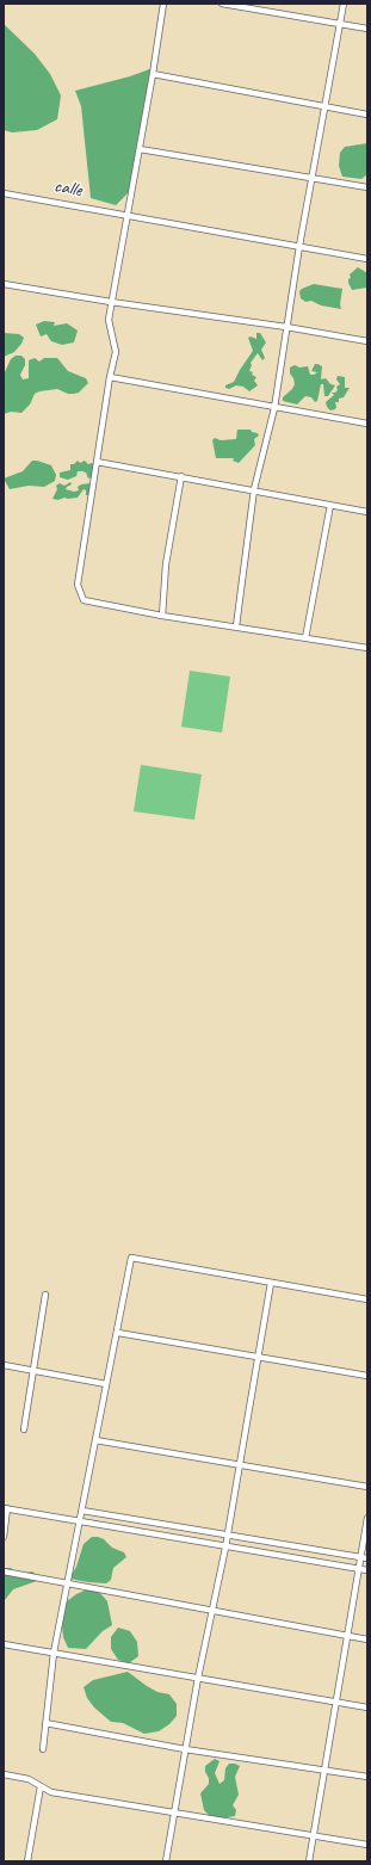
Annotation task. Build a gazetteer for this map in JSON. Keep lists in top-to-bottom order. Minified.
{"streets":{"street":["calle"]}}
